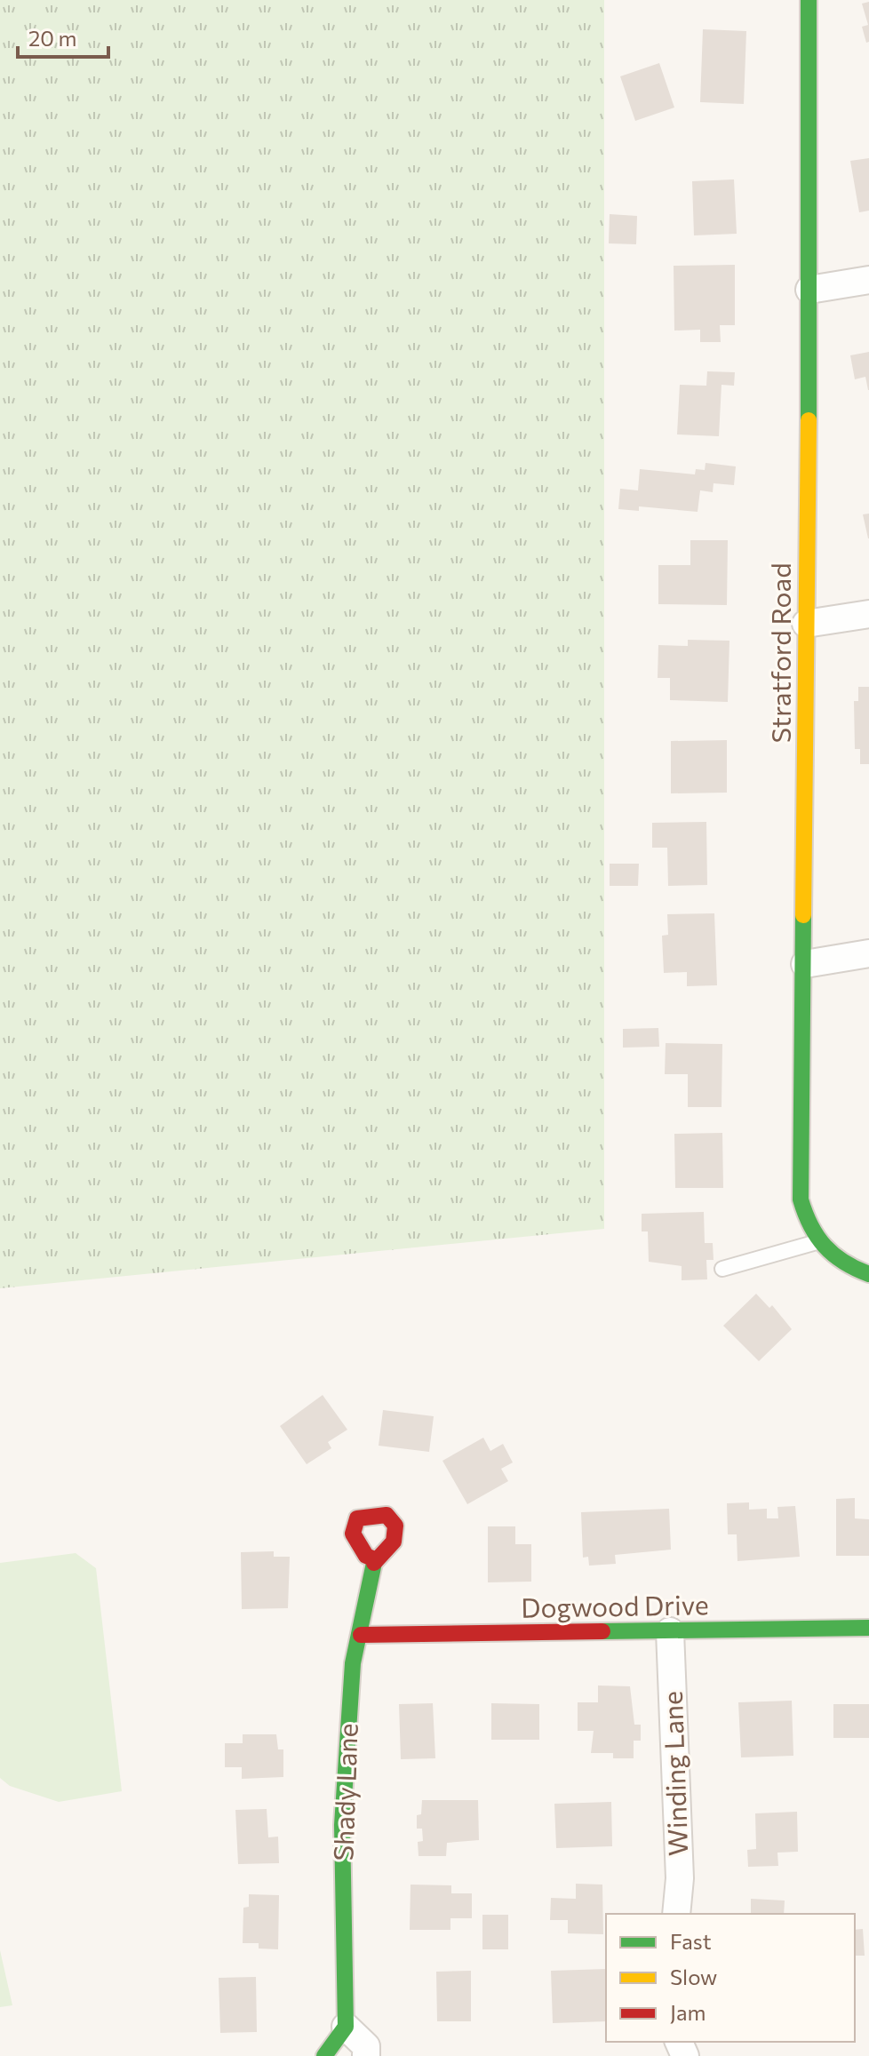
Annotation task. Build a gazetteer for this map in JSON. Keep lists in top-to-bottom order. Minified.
{"streets":{"street":["Stratford Road","Dogwood Drive","Winding Lane","Shady Lane"]},"crossings":[["Dogwood Drive","Winding Lane"],["Dogwood Drive","Shady Lane"]],"legend":["Fast","Slow","Jam"],"scale_bar":"20 m"}
